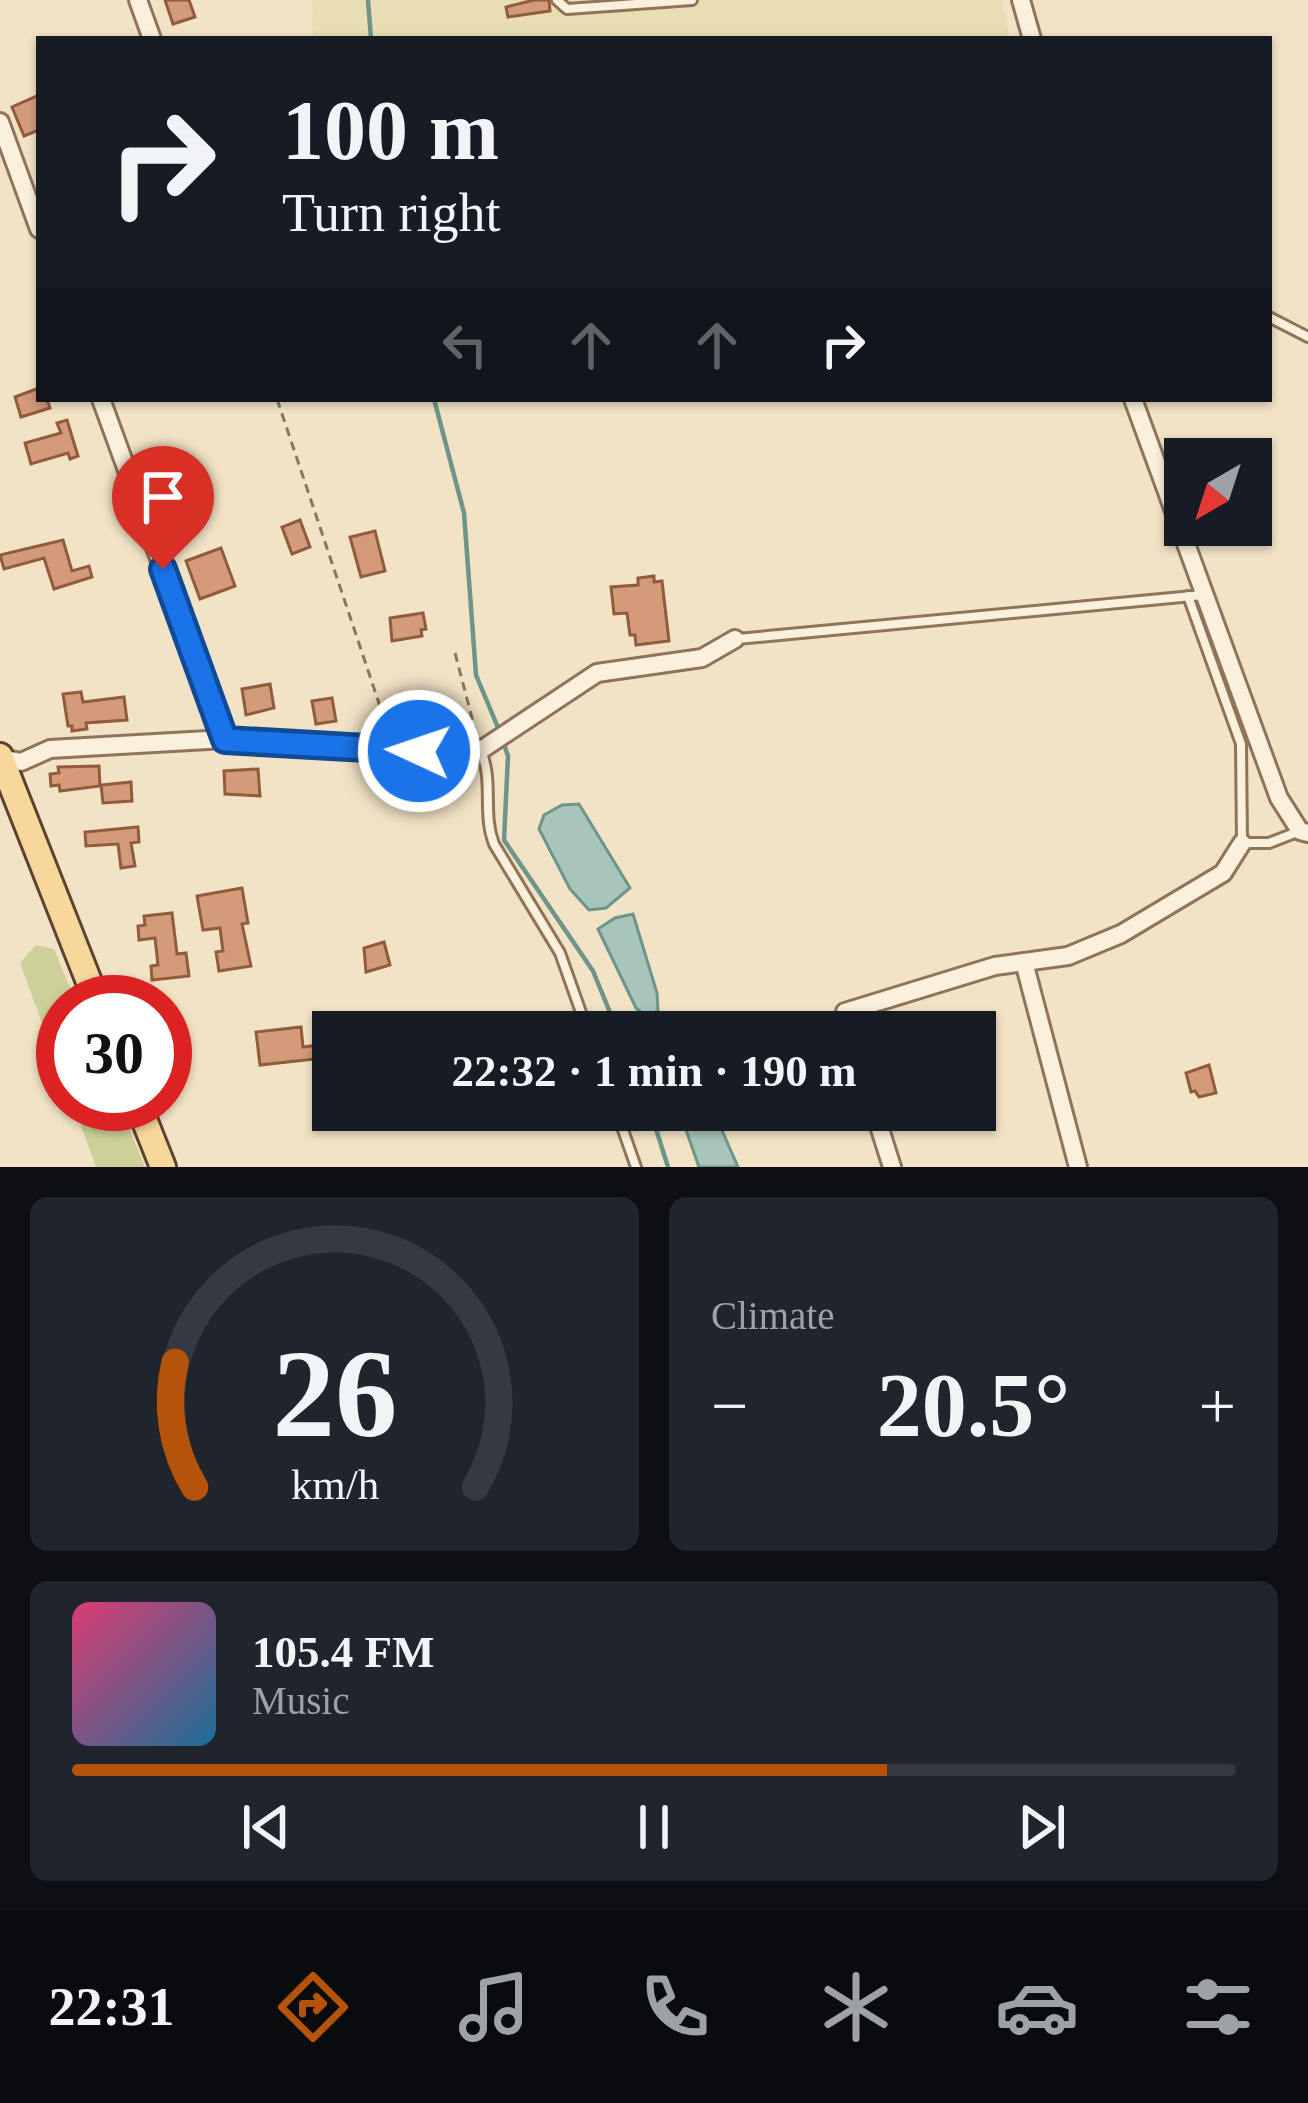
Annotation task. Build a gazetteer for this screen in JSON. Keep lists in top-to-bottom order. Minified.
{"north":"bottom left","page":{"turn":["100 m","Turn right"],"limit":"30","trip":"22:32 · 1 min · 190 m","tile":"Climate","heat":["−","20.5°","+"],"song":["105.4 FM","Music"],"tabs":"22:31","gauge":["26","km/h"]}}
